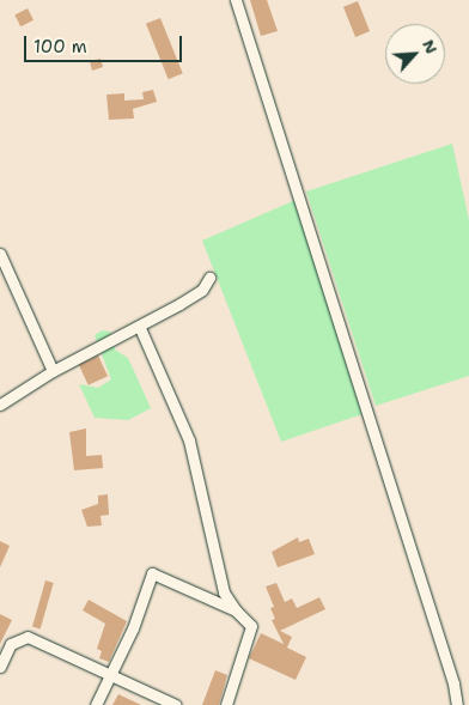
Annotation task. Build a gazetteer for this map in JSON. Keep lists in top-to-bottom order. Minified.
{"scale_bar":"100 m","north":"top right"}
